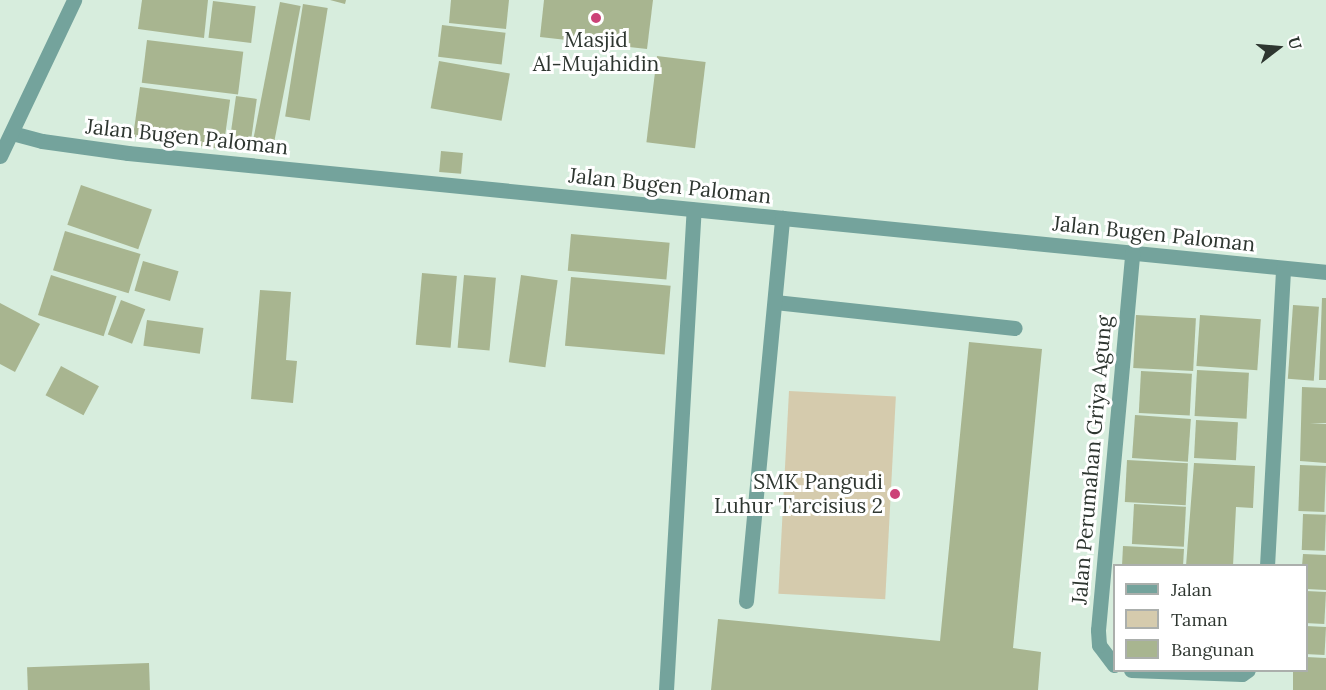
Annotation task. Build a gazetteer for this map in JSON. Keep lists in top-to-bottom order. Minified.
{"streets":{"street":["Jalan Bugen Paloman","Jalan Perumahan Griya Agung"]},"crossings":[["Jalan Bugen Paloman","Jalan Perumahan Griya Agung"]],"places":["Masjid Al-Mujahidin","SMK Pangudi Luhur Tarcisius 2"],"legend":["Jalan","Taman","Bangunan"],"north":"right"}
